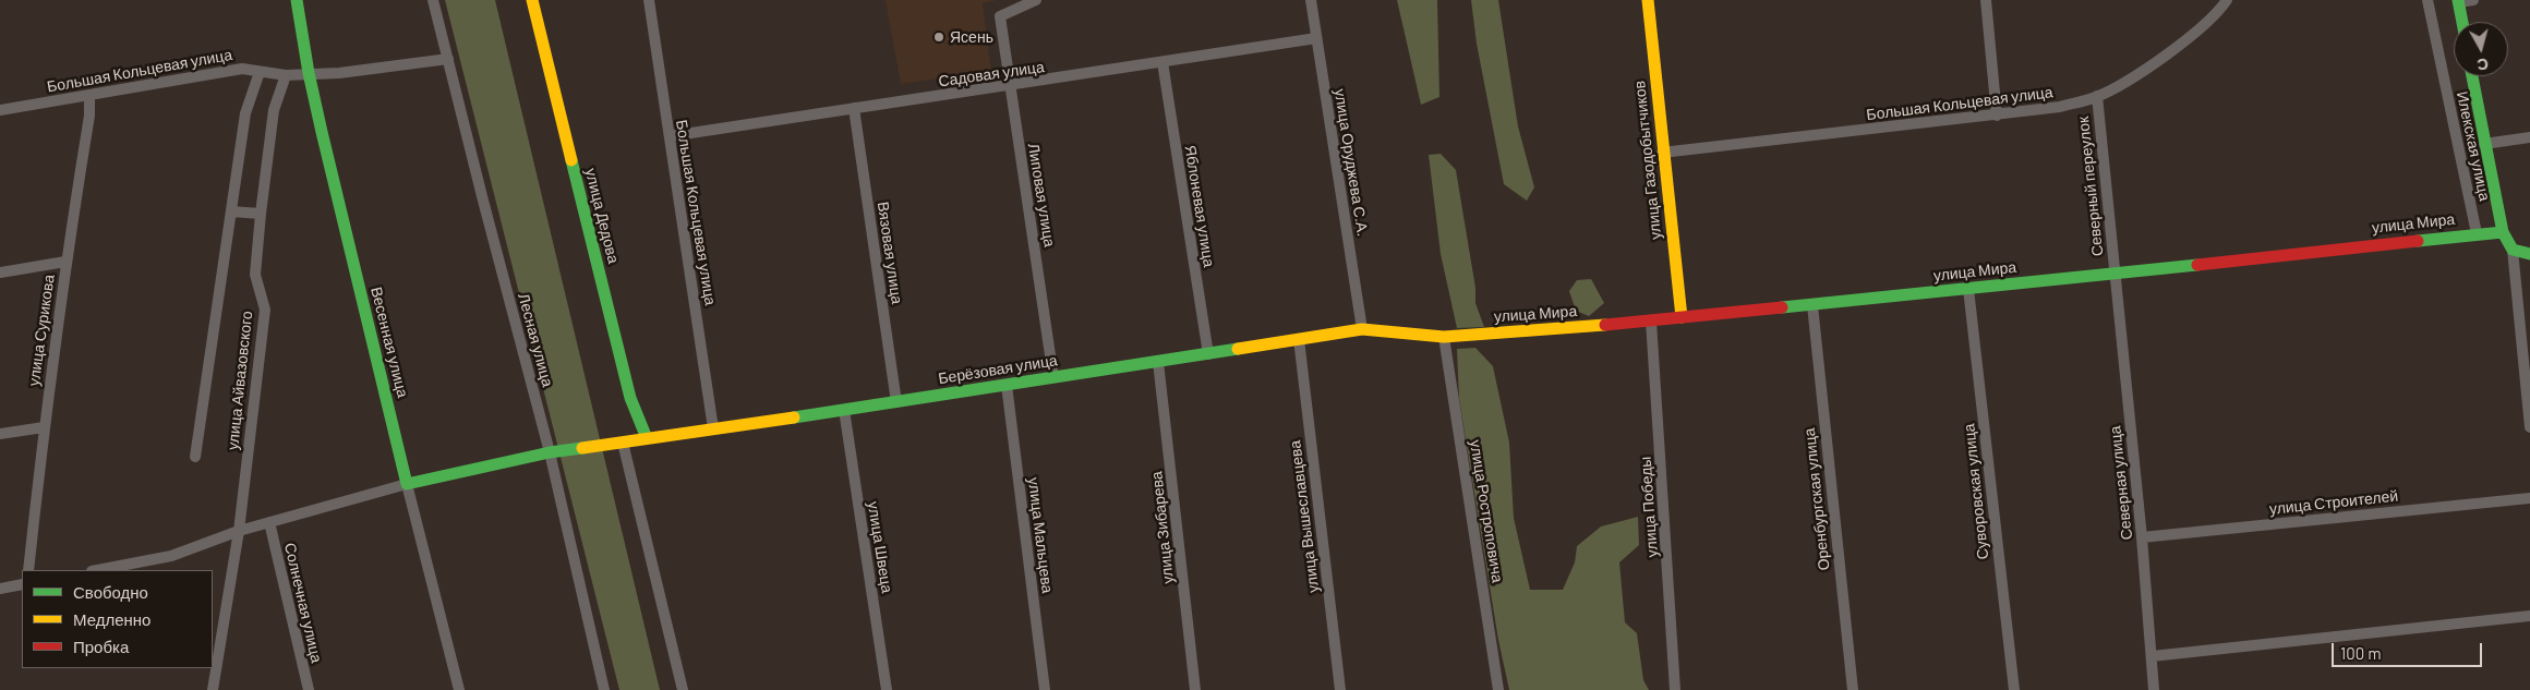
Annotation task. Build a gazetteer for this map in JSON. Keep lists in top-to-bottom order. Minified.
{"streets":{"street":["Большая Кольцевая улица","Садовая улица","Илекская улица","улица Газодобытчиков","улица Оруджева С.А.","Северный переулок","Липовая улица","Яблоневая улица","улица Дедова","улица Мира","Вязовая улица","улица Сурикова","Лесная улица","Весенная улица","Берёзовая улица","улица Айвазовского","Северная улица","Суворовская улица","Оренбургская улица","улица Строителей","улица Победы","улица Ростроповича","улица Вышеславцева","улица Зибарева","улица Мальцева","улица Швеца","Солнечная улица"]},"crossings":[["Большая Кольцевая улица","Садовая улица"],["Большая Кольцевая улица","улица Газодобытчиков"],["Большая Кольцевая улица","Северный переулок"],["Большая Кольцевая улица","улица Сурикова"],["Большая Кольцевая улица","Лесная улица"],["Большая Кольцевая улица","Весенная улица"],["Большая Кольцевая улица","Берёзовая улица"],["Большая Кольцевая улица","улица Айвазовского"],["Садовая улица","улица Оруджева С.А."],["Садовая улица","Липовая улица"],["Садовая улица","Яблоневая улица"],["Садовая улица","Вязовая улица"],["Илекская улица","улица Мира"],["улица Газодобытчиков","улица Мира"],["улица Оруджева С.А.","Берёзовая улица"],["Северный переулок","улица Мира"],["Северный переулок","Северная улица"],["Липовая улица","Берёзовая улица"],["Яблоневая улица","Берёзовая улица"],["улица Дедова","Берёзовая улица"],["улица Мира","Берёзовая улица"],["улица Мира","Северная улица"],["улица Мира","Суворовская улица"],["улица Мира","Оренбургская улица"],["улица Мира","улица Победы"],["улица Мира","улица Ростроповича"],["Вязовая улица","Берёзовая улица"],["Лесная улица","Берёзовая улица"],["Весенная улица","Берёзовая улица"],["Берёзовая улица","улица Ростроповича"],["Берёзовая улица","улица Вышеславцева"],["Берёзовая улица","улица Зибарева"],["Берёзовая улица","улица Мальцева"],["Берёзовая улица","улица Швеца"],["Северная улица","улица Строителей"]],"places":["Ясень"],"legend":["Свободно","Медленно","Пробка"],"scale_bar":"100 m","north":"bottom"}
